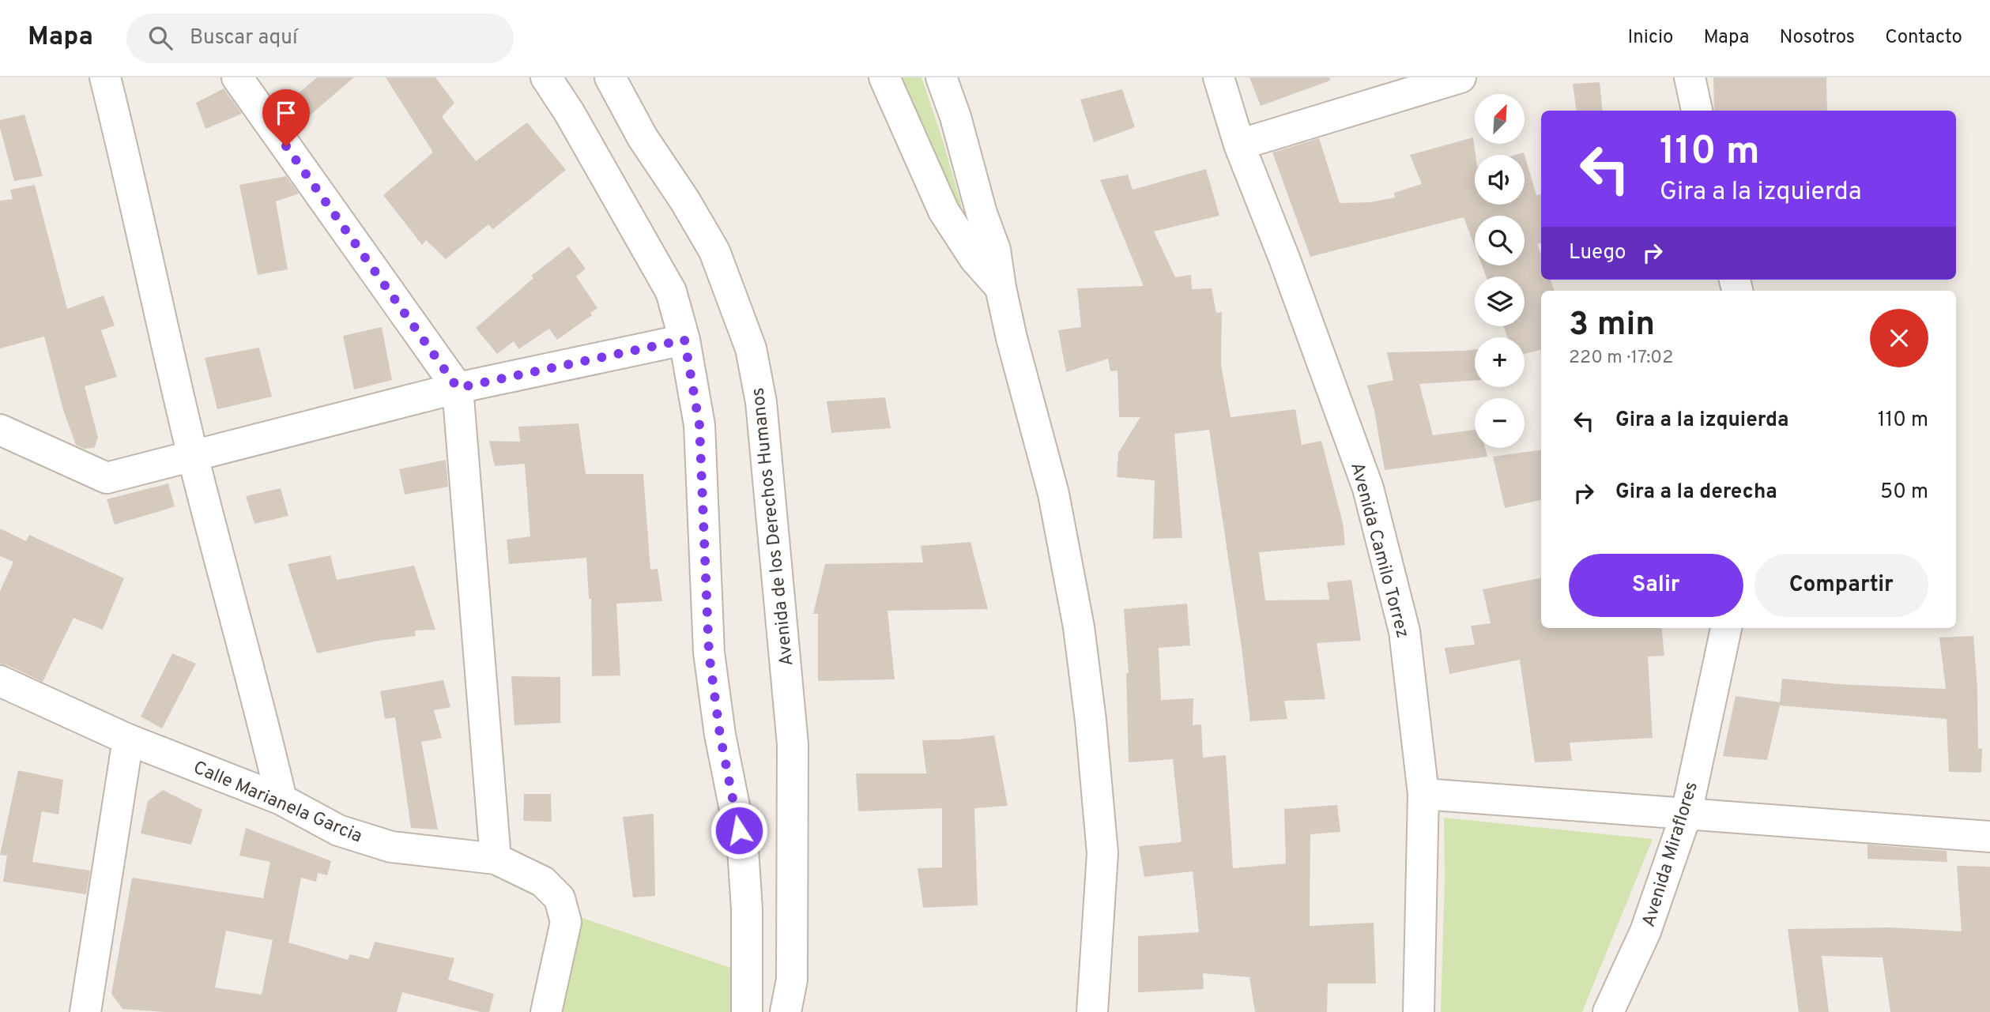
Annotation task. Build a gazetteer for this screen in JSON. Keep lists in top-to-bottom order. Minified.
{"streets":{"street":["Avenida de los Derechos Humanos","Avenida Camilo Torrez","Calle Marianela Garcia","Avenida Miraflores"]},"north":"top right","page":{"header":"Mapa","search":"Buscar aquí","nav":["Inicio","Mapa","Nosotros","Contacto"],"map_buttons":["+","−"],"turn":["110 m","Gira a la izquierda"],"then":"Luego","heading":["3 min","220 m · 17:02"],"list":[{"name":"Gira a la izquierda","value":"110 m"},{"name":"Gira a la derecha","value":"50 m"}],"buttons":["Salir","Compartir"]}}
